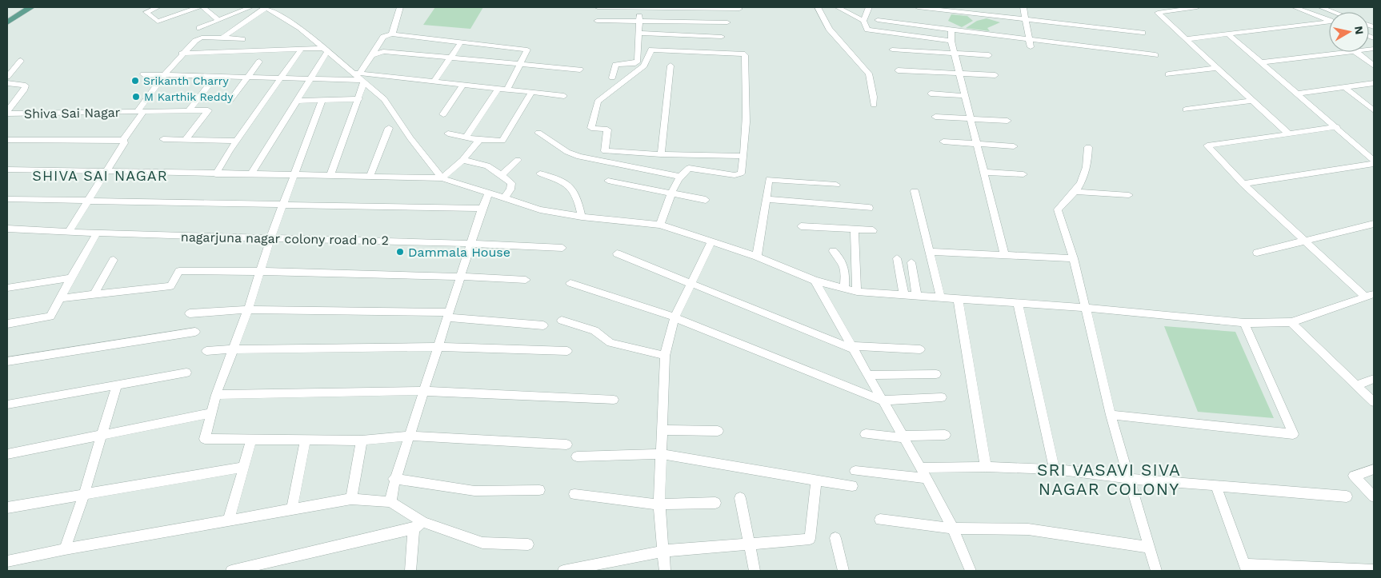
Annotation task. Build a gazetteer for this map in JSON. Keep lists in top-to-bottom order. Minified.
{"streets":{"street":["Shiva Sai Nagar","nagarjuna nagar colony road no 2"]},"crossings":[["Shiva Sai Nagar","nagarjuna nagar colony road no 2"]],"districts":["SHIVA SAI NAGAR","SRI VASAVI SIVA NAGAR COLONY"],"places":["Srikanth Charry","M Karthik Reddy","Dammala House"],"north":"right"}
